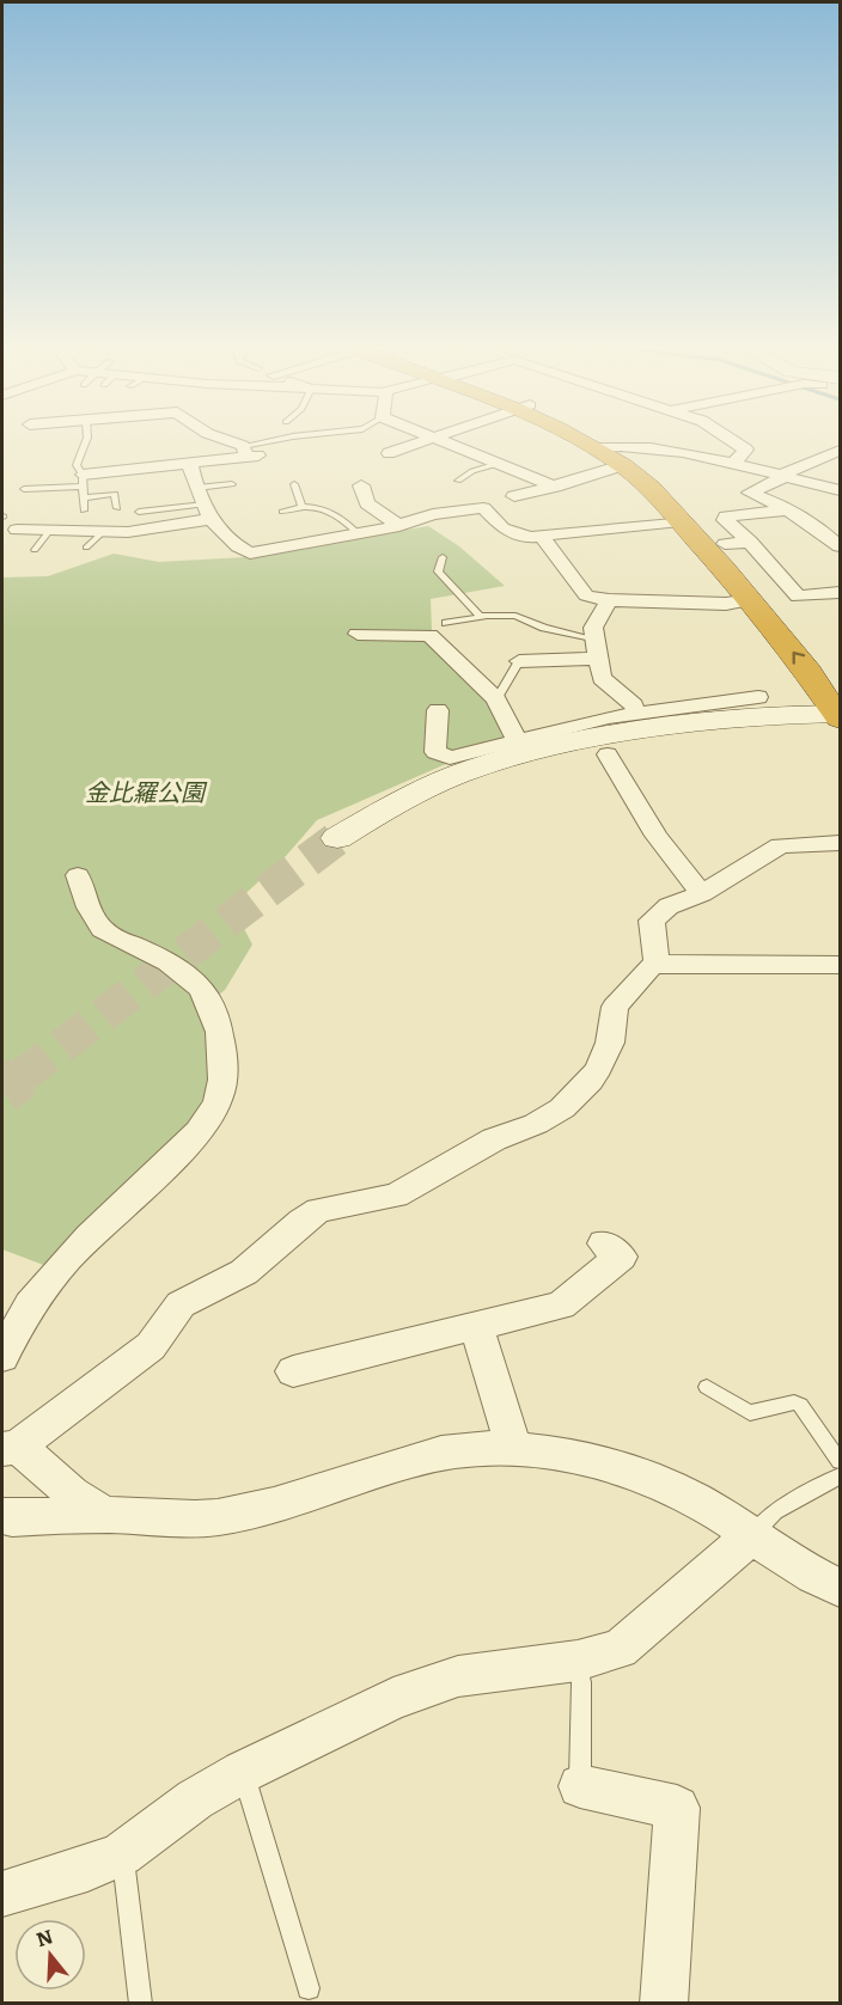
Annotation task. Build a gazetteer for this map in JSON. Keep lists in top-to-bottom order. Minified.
{"parks":["金比羅公園"],"north":"top"}
